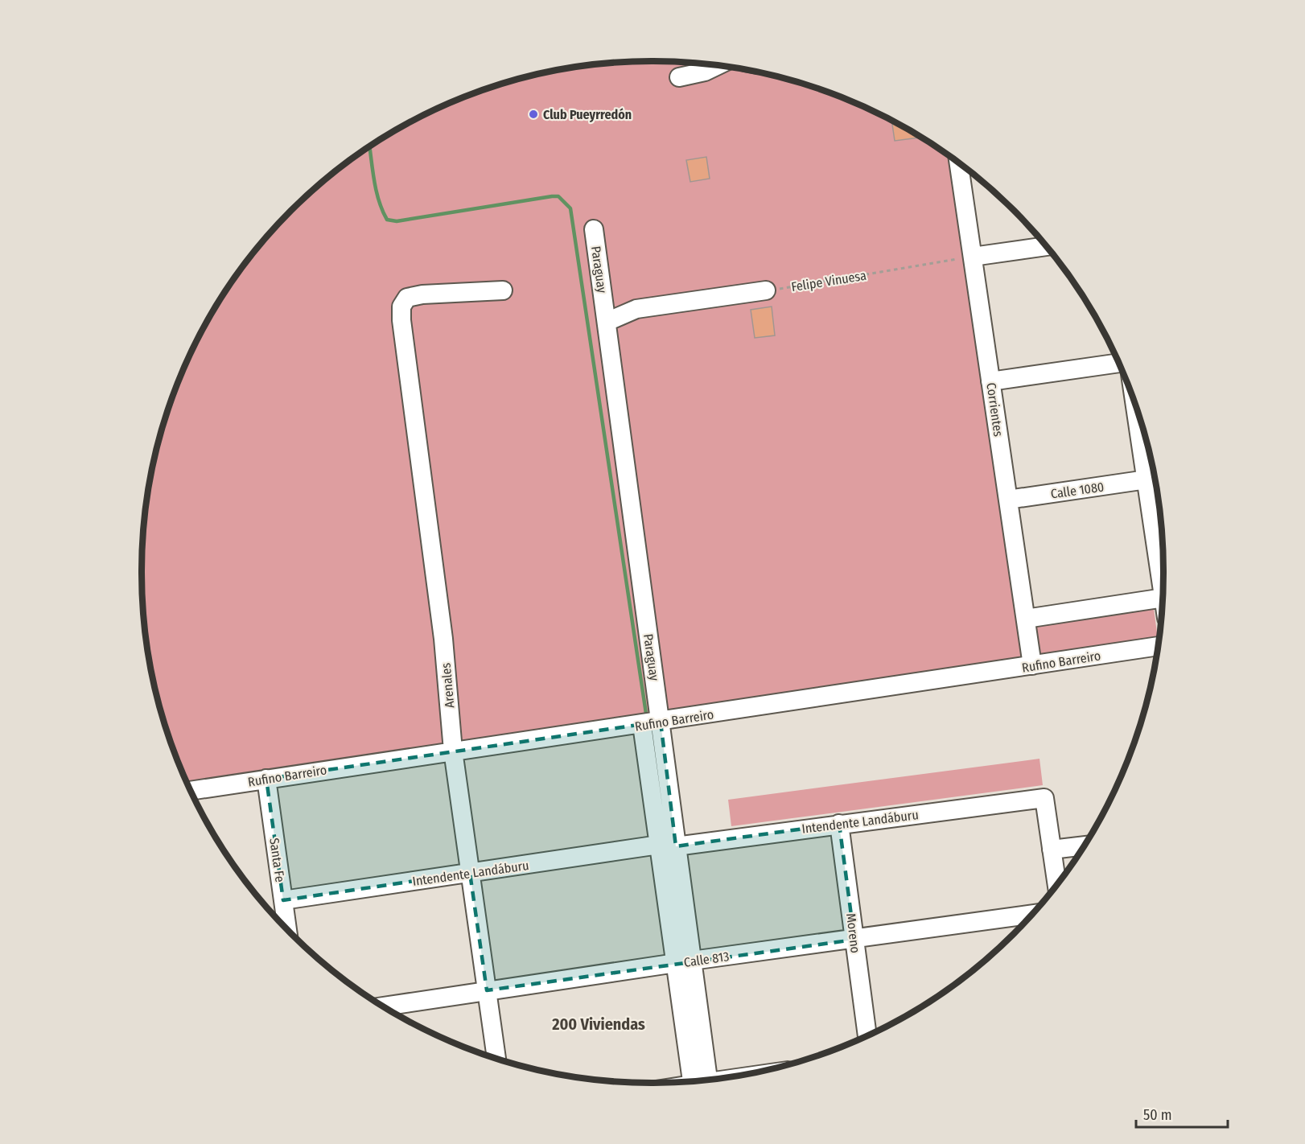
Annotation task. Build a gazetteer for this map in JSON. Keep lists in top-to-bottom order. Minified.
{"streets":{"street":["Paraguay","Corrientes","Calle 1080","Rufino Barreiro","Arenales","Intendente Landáburu","Santa Fe","Moreno","Calle 813"],"path":["Felipe Vinuesa"]},"crossings":[["Paraguay","Rufino Barreiro"],["Paraguay","Intendente Landáburu"],["Paraguay","Calle 813"],["Felipe Vinuesa","Corrientes"],["Corrientes","Calle 1080"],["Corrientes","Rufino Barreiro"],["Rufino Barreiro","Arenales"],["Rufino Barreiro","Santa Fe"],["Arenales","Intendente Landáburu"],["Arenales","Calle 813"],["Intendente Landáburu","Santa Fe"],["Intendente Landáburu","Moreno"],["Moreno","Calle 813"]],"districts":["200 Viviendas"],"places":["Club Pueyrredón"],"scale_bar":"50 m"}
